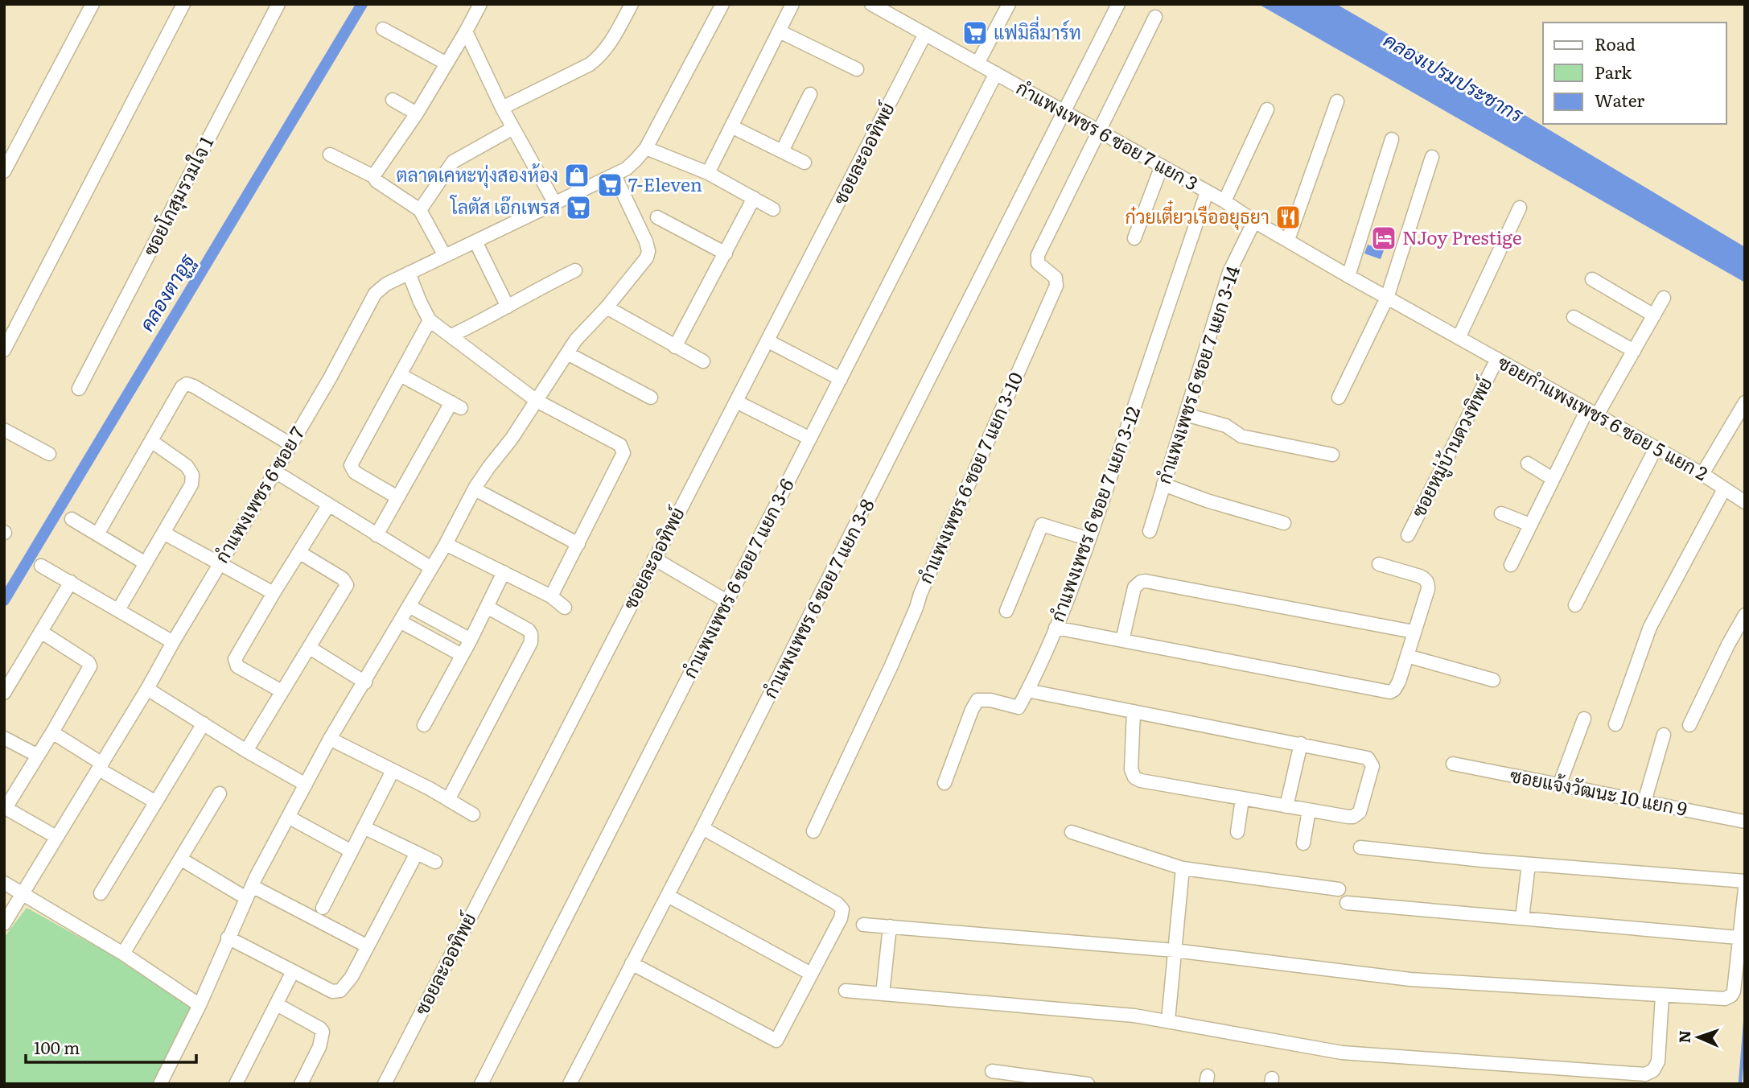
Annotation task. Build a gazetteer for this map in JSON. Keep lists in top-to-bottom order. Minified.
{"streets":{"street":["กำแพงเพชร 6 ซอย 7 แยก 3","ซอยละออทิพย์","ซอยโกสุมรวมใจ 1","กำแพงเพชร 6 ซอย 7 แยก 3-14","ซอยกำแพงเพชร 6 ซอย 5 แยก 2","ซอยหมู่บ้านดวงทิพย์","กำแพงเพชร 6 ซอย 7 แยก 3-10","กำแพงเพชร 6 ซอย 7","กำแพงเพชร 6 ซอย 7 แยก 3-12","กำแพงเพชร 6 ซอย 7 แยก 3-6","กำแพงเพชร 6 ซอย 7 แยก 3-8","ซอยแจ้งวัฒนะ 10 แยก 9"]},"crossings":[["กำแพงเพชร 6 ซอย 7 แยก 3","ซอยละออทิพย์"],["กำแพงเพชร 6 ซอย 7 แยก 3","กำแพงเพชร 6 ซอย 7 แยก 3-14"],["กำแพงเพชร 6 ซอย 7 แยก 3","ซอยกำแพงเพชร 6 ซอย 5 แยก 2"],["กำแพงเพชร 6 ซอย 7 แยก 3","กำแพงเพชร 6 ซอย 7 แยก 3-10"],["กำแพงเพชร 6 ซอย 7 แยก 3","กำแพงเพชร 6 ซอย 7 แยก 3-12"],["กำแพงเพชร 6 ซอย 7 แยก 3","กำแพงเพชร 6 ซอย 7 แยก 3-6"],["กำแพงเพชร 6 ซอย 7 แยก 3","กำแพงเพชร 6 ซอย 7 แยก 3-8"],["ซอยกำแพงเพชร 6 ซอย 5 แยก 2","ซอยหมู่บ้านดวงทิพย์"]],"water":["คลองเปรมประชากร","คลองตาอูฐ"],"places":{"supermarket":["แฟมิลี่มาร์ท","7-Eleven","โลตัส เอ๊กเพรส"],"shop":["ตลาดเคหะทุ่งสองห้อง"],"restaurant":["ก๋วยเตี๋ยวเรืออยุธยา"],"hotel":["NJoy Prestige"]},"legend":["Road","Park","Water"],"scale_bar":"100 m","north":"left"}
